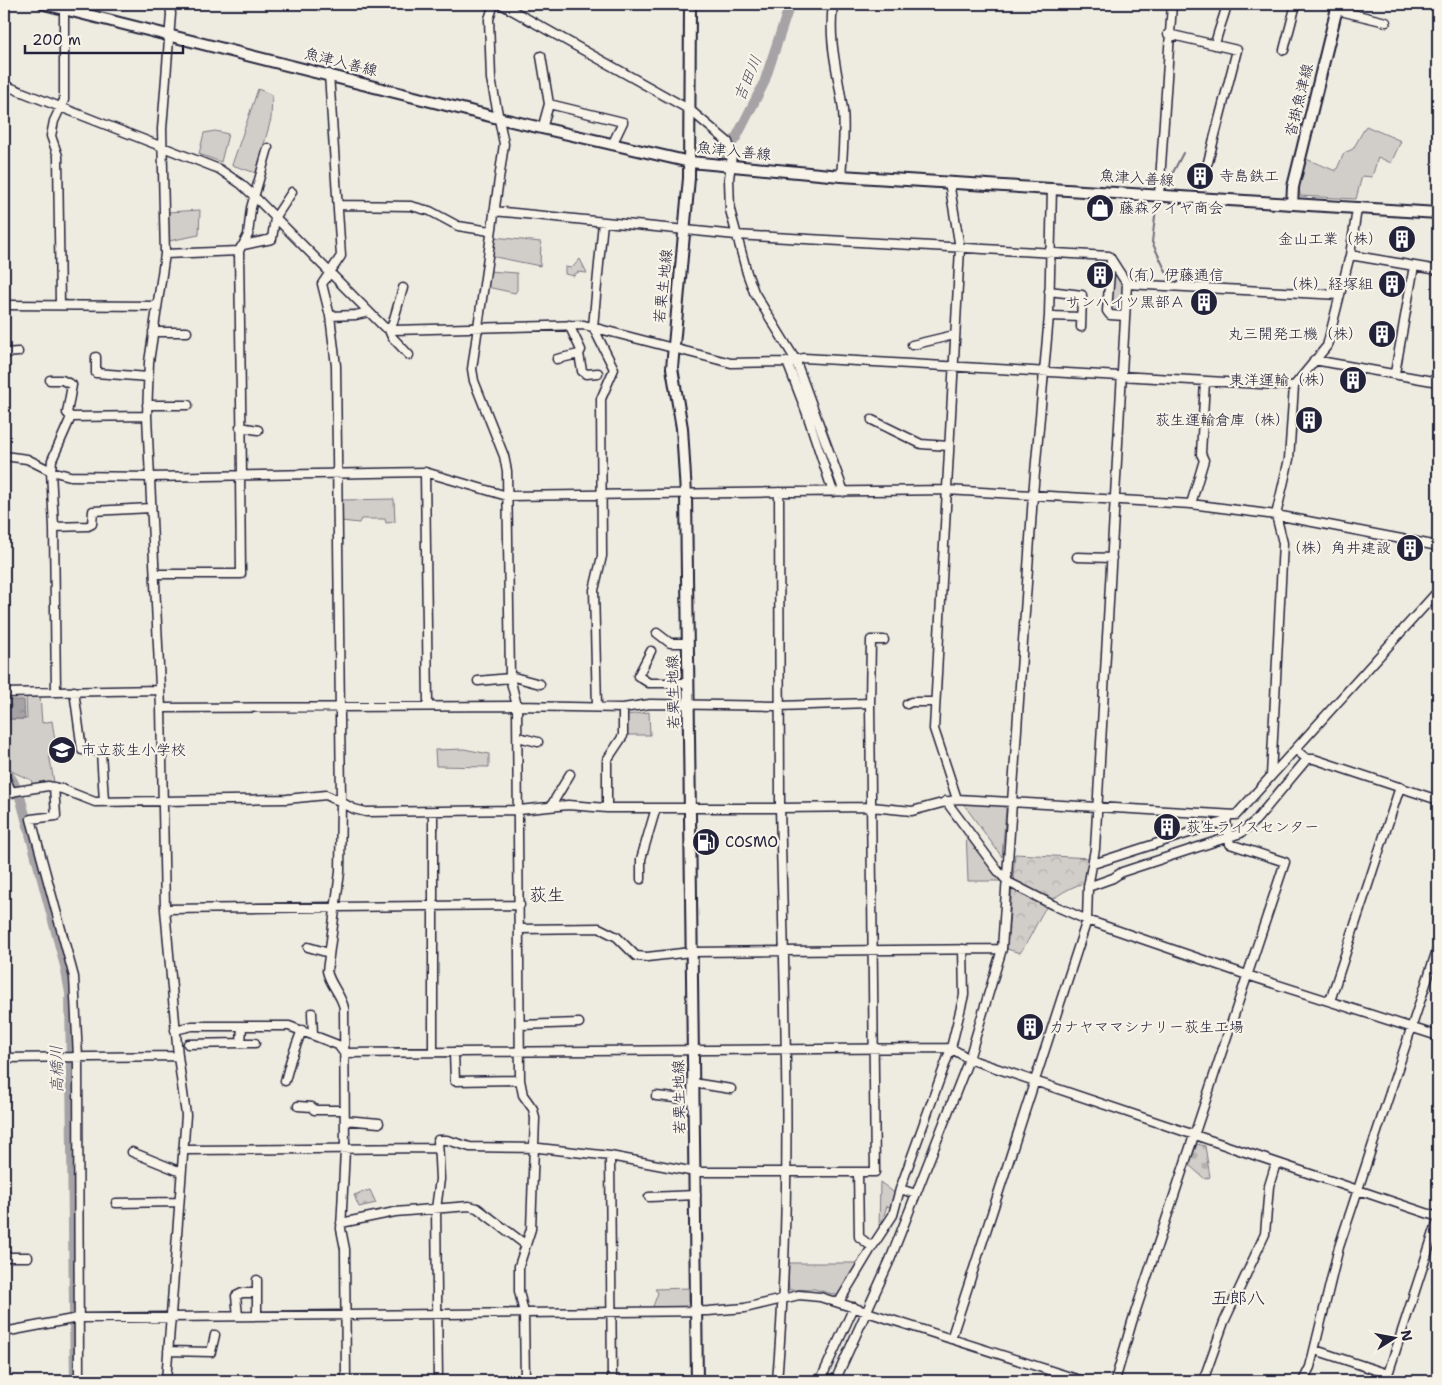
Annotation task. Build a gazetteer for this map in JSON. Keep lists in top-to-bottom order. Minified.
{"streets":{"main road":["魚津入善線","沓掛魚津線","若栗生地線"]},"crossings":[["魚津入善線","沓掛魚津線"],["魚津入善線","若栗生地線"]],"districts":["荻生","五郎八"],"water":["吉田川","高橋川"],"places":{"building":["寺島鉄工","金山工業（株）","（有）伊藤通信","（株）経塚組","サンハイツ黒部Ａ","丸三開発工機（株）","東洋運輸（株）","荻生運輸倉庫（株）","（株）角井建設","荻生ライスセンター","カナヤママシナリー荻生工場"],"shop":["藤森タイヤ商会"],"school or university":["市立荻生小学校"],"fuel station":["COSMO"]},"scale_bar":"200 m","north":"right"}
